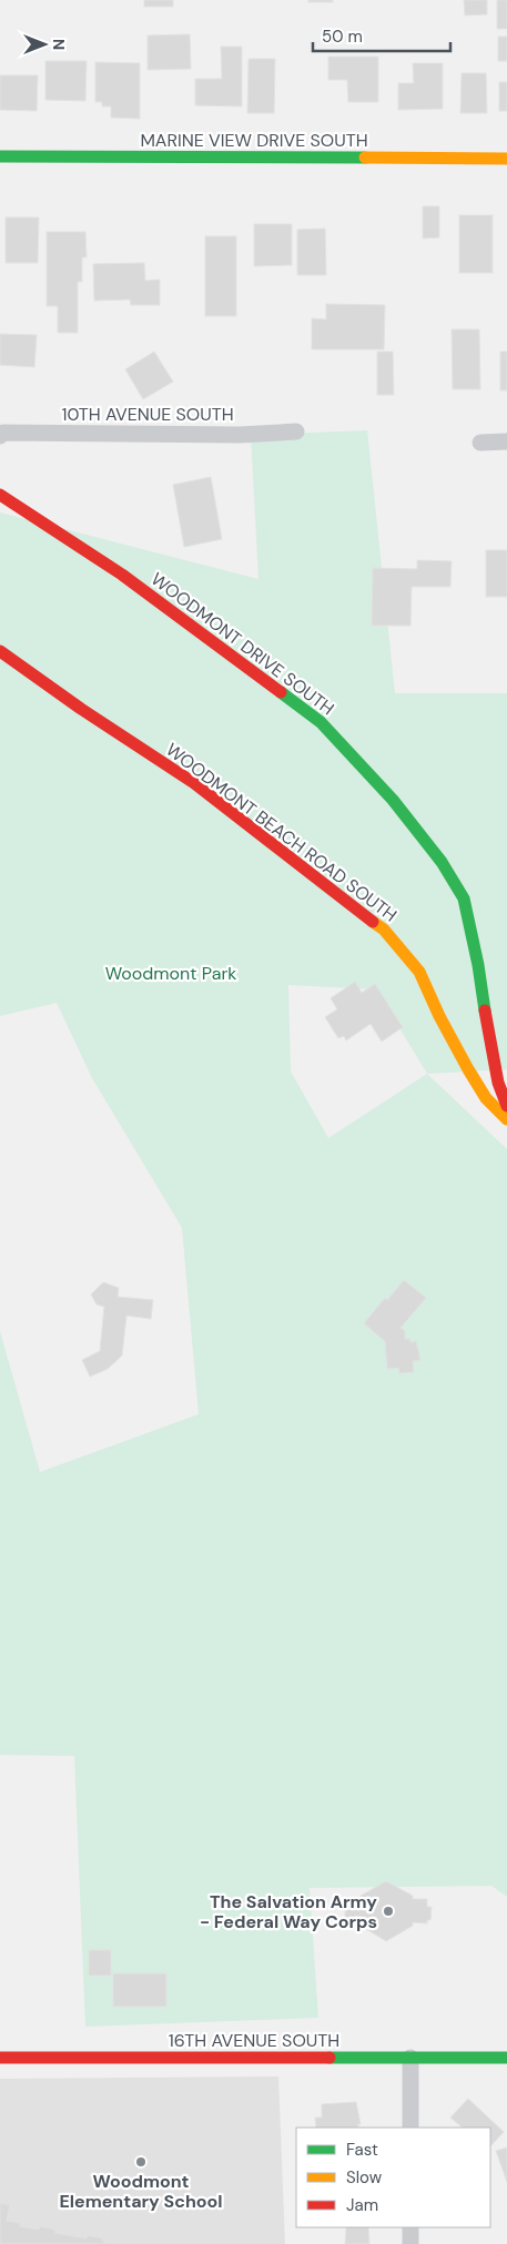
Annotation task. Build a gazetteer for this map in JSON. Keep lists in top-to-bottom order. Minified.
{"streets":{"main road":["MARINE VIEW DRIVE SOUTH","WOODMONT DRIVE SOUTH","WOODMONT BEACH ROAD SOUTH","16TH AVENUE SOUTH"],"street":["10TH AVENUE SOUTH"]},"parks":["Woodmont Park"],"places":["The Salvation Army - Federal Way Corps","Woodmont Elementary School"],"legend":["Fast","Slow","Jam"],"scale_bar":"50 m","north":"right"}
